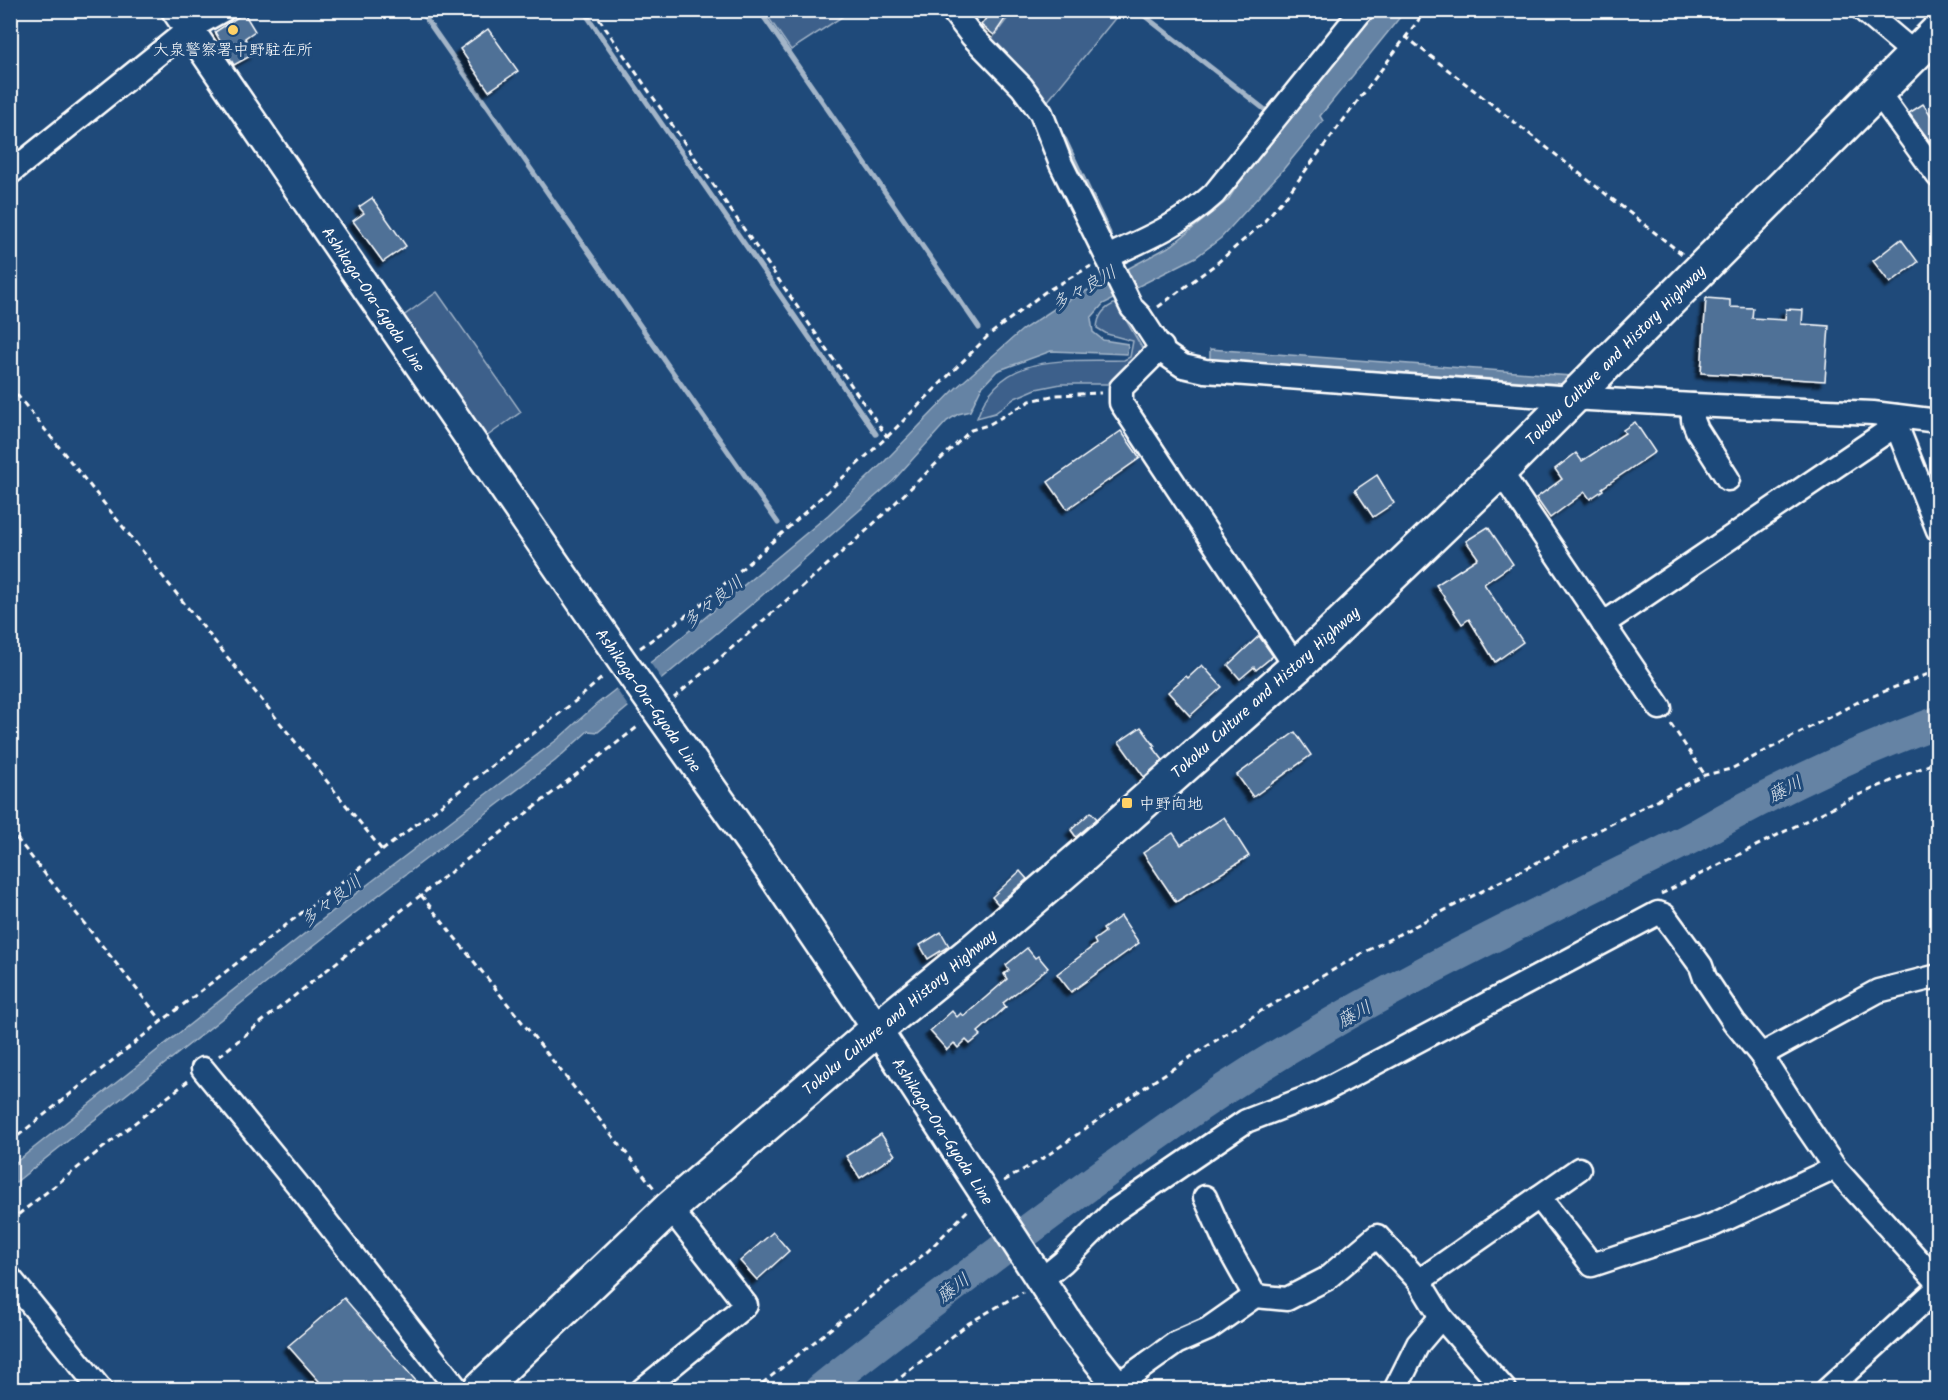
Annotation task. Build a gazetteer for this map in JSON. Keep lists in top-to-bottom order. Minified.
{"streets":{"highway":["Tokoku Culture and History Highway"],"main road":["Ashikaga-Ora-Gyoda Line"]},"crossings":[["Ashikaga-Ora-Gyoda Line","Tokoku Culture and History Highway"]],"water":["多々良川","藤川"],"places":{"other":["大泉警察署中野駐在所"],"transit":["中野向地"]}}
